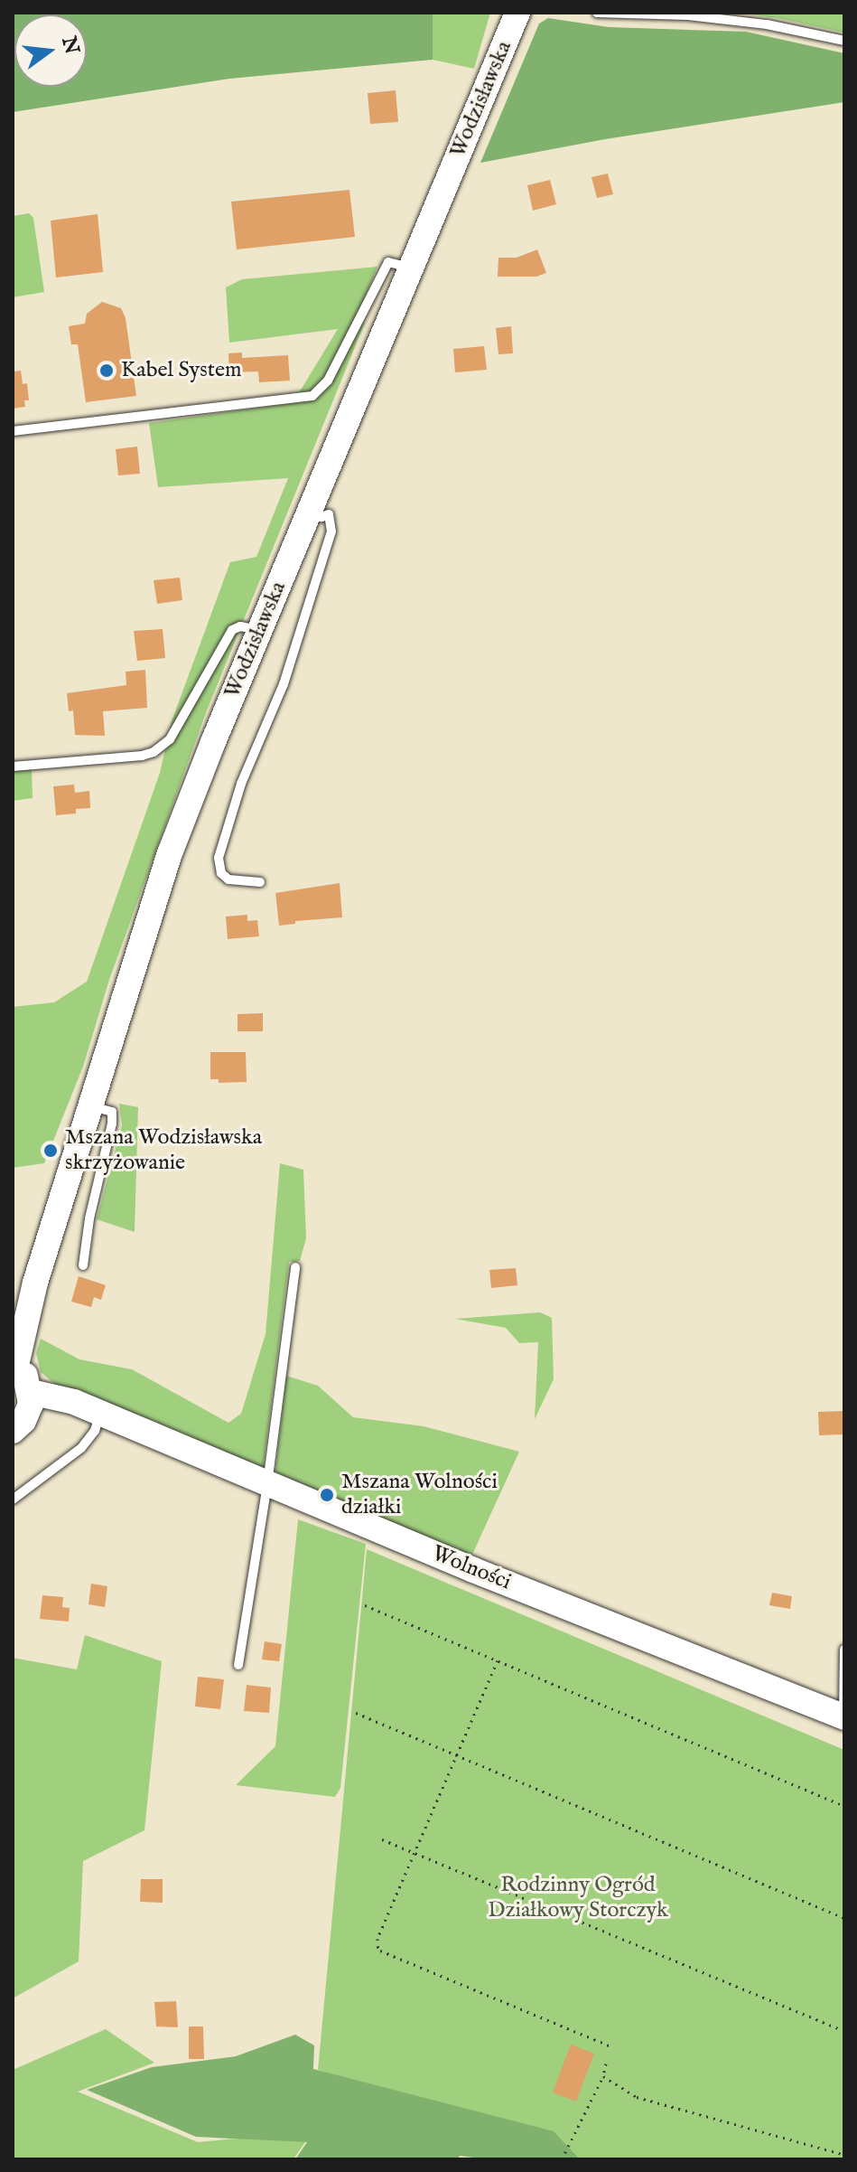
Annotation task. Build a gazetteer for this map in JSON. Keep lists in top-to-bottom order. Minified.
{"streets":{"main road":["Wodzisławska","Wolności"]},"parks":["Rodzinny Ogród Działkowy Storczyk"],"places":["Kabel System","Mszana Wodzisławska skrzyżowanie","Mszana Wolności działki"],"north":"right"}
